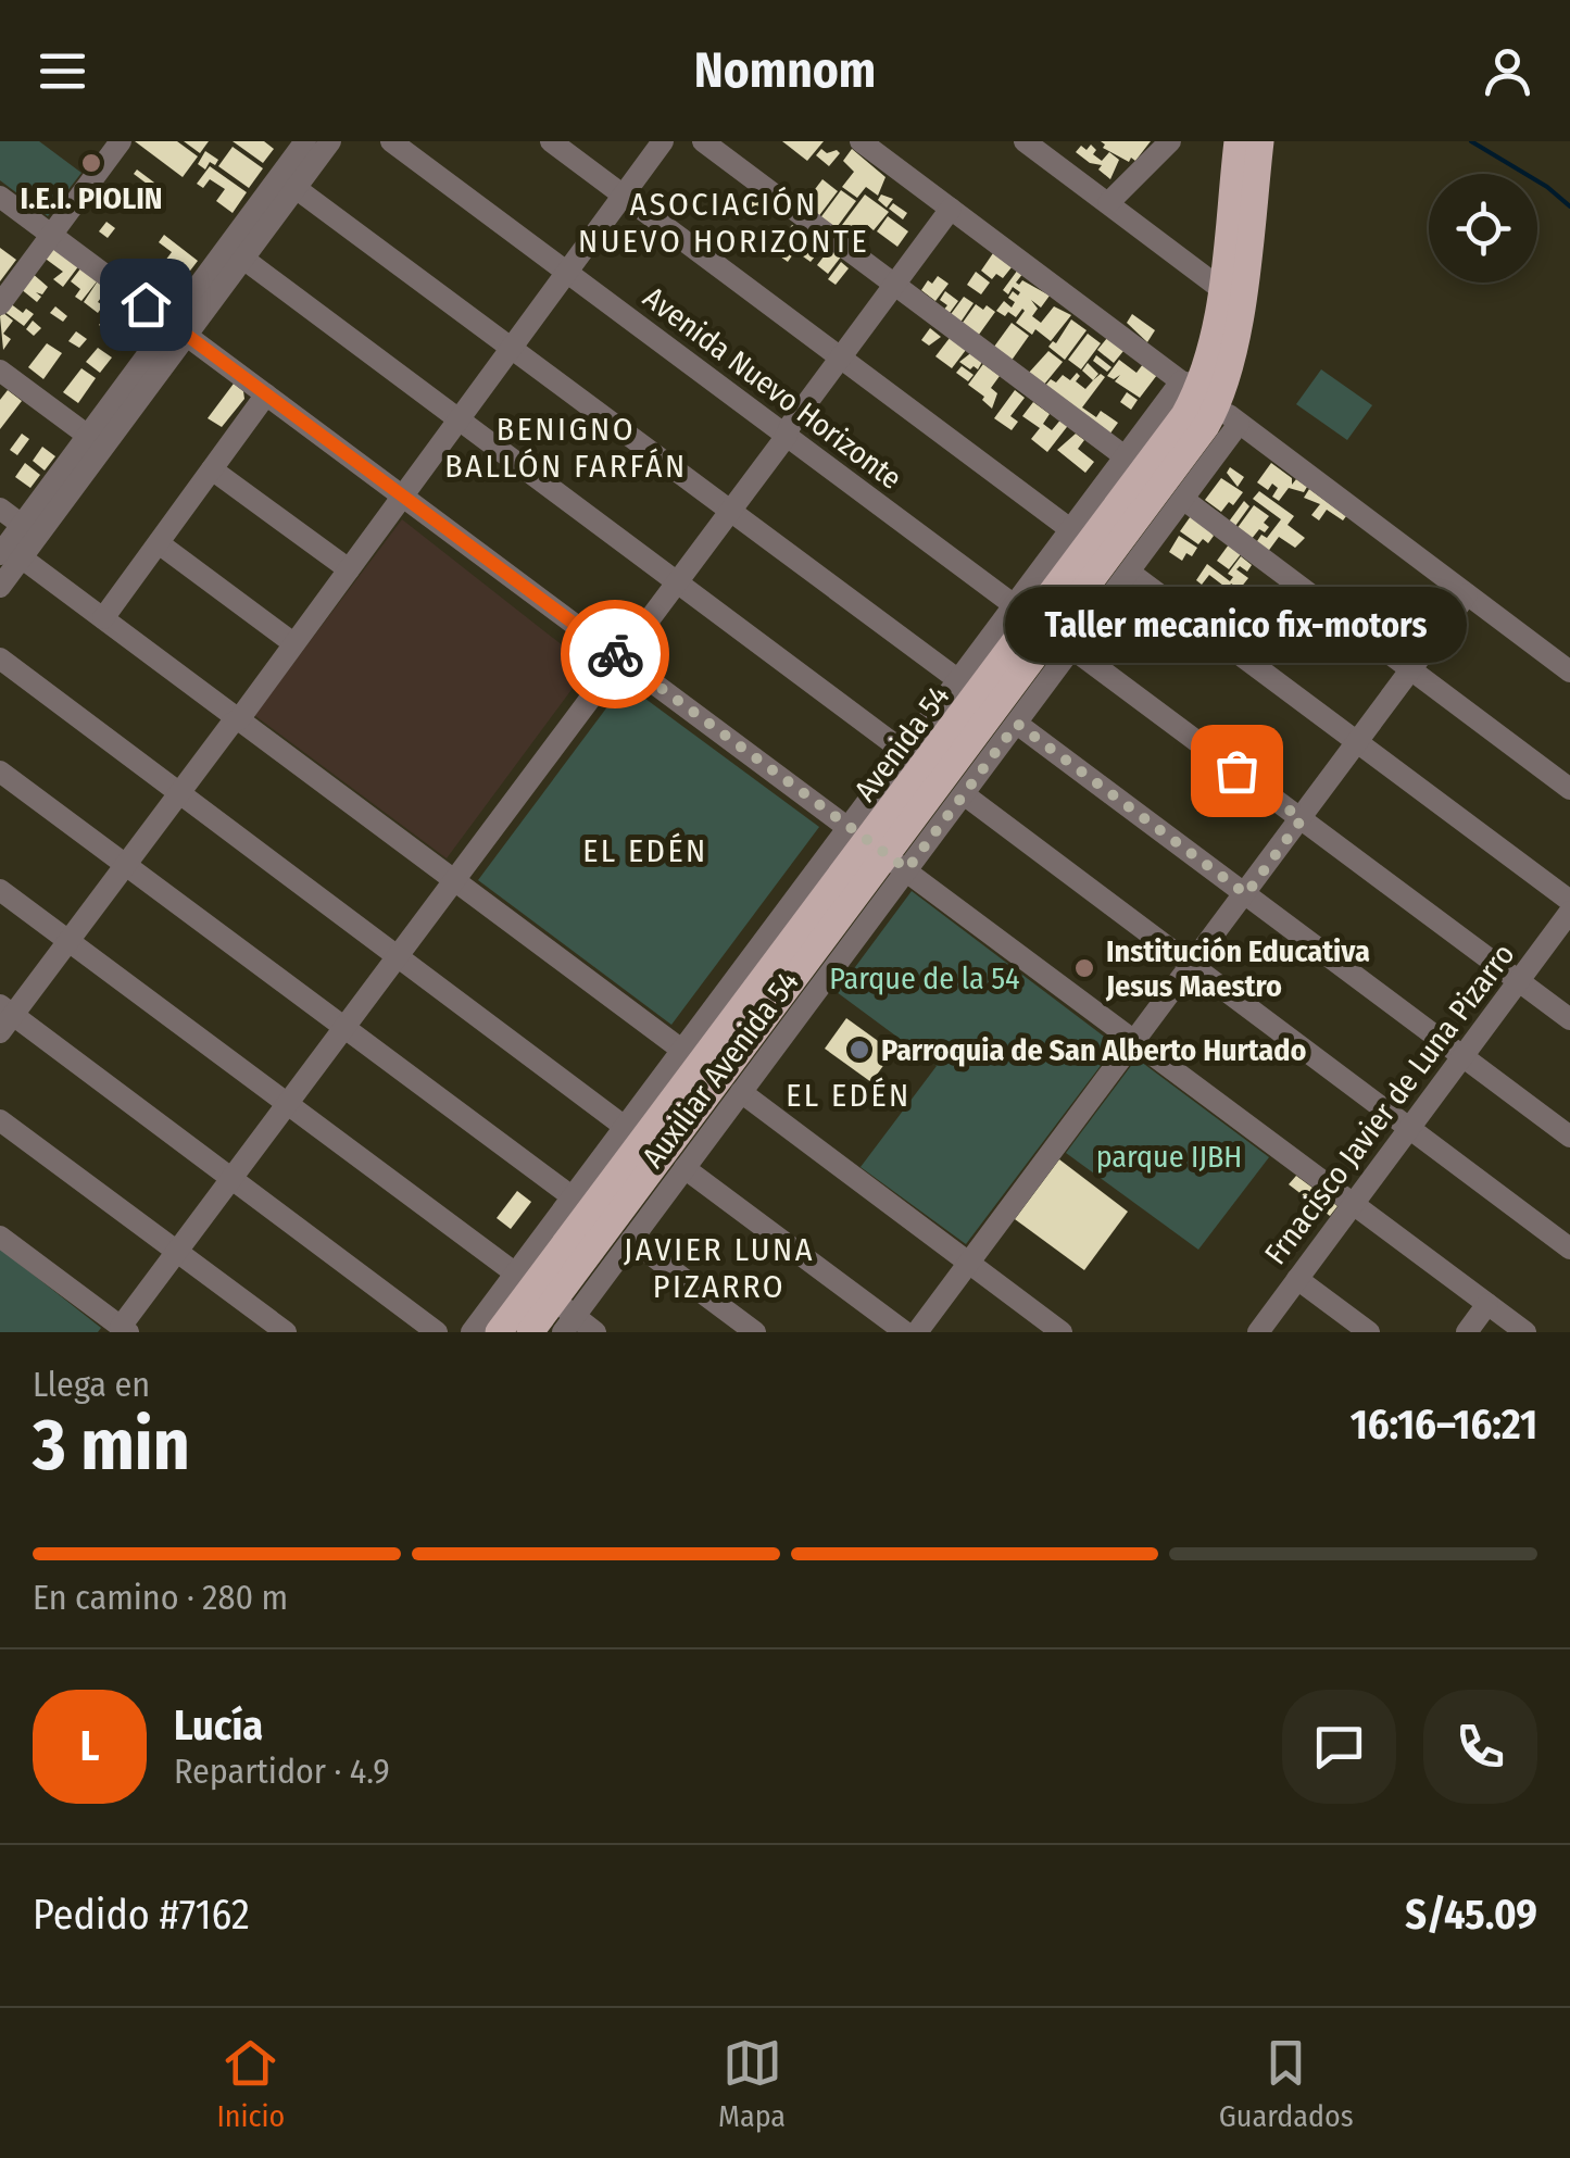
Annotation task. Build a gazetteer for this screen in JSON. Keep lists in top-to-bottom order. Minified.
{"streets":{"main road":["Avenida 54"],"street":["Avenida Nuevo Horizonte","Auxiliar Avenida 54","Frnacisco Javier de Luna Pizarro"]},"crossings":[["Avenida Nuevo Horizonte","Avenida 54"],["Avenida Nuevo Horizonte","Auxiliar Avenida 54"],["Avenida Nuevo Horizonte","Frnacisco Javier de Luna Pizarro"],["Avenida 54","Auxiliar Avenida 54"]],"districts":["ASOCIACIÓN NUEVO HORIZONTE","BENIGNO BALLÓN FARFÁN","EL EDÉN","EL EDÉN","JAVIER LUNA PIZARRO"],"parks":["Parque de la 54","parque IJBH"],"places":["I.E.I. PIOLIN","Taller mecanico fix-motors","Institución Educativa Jesus Maestro","Parroquia de San Alberto Hurtado"],"page":{"header":"Nomnom","bubble":"Taller mecanico fix-motors","heading":["3 min","Llega en","16:16–16:21"],"panel":["Lucía","Repartidor · 4.9","Pedido #7162","S/45.09"],"bar":"En camino · 280 m","round":"L","tabs":["Inicio","Mapa","Guardados"]}}
